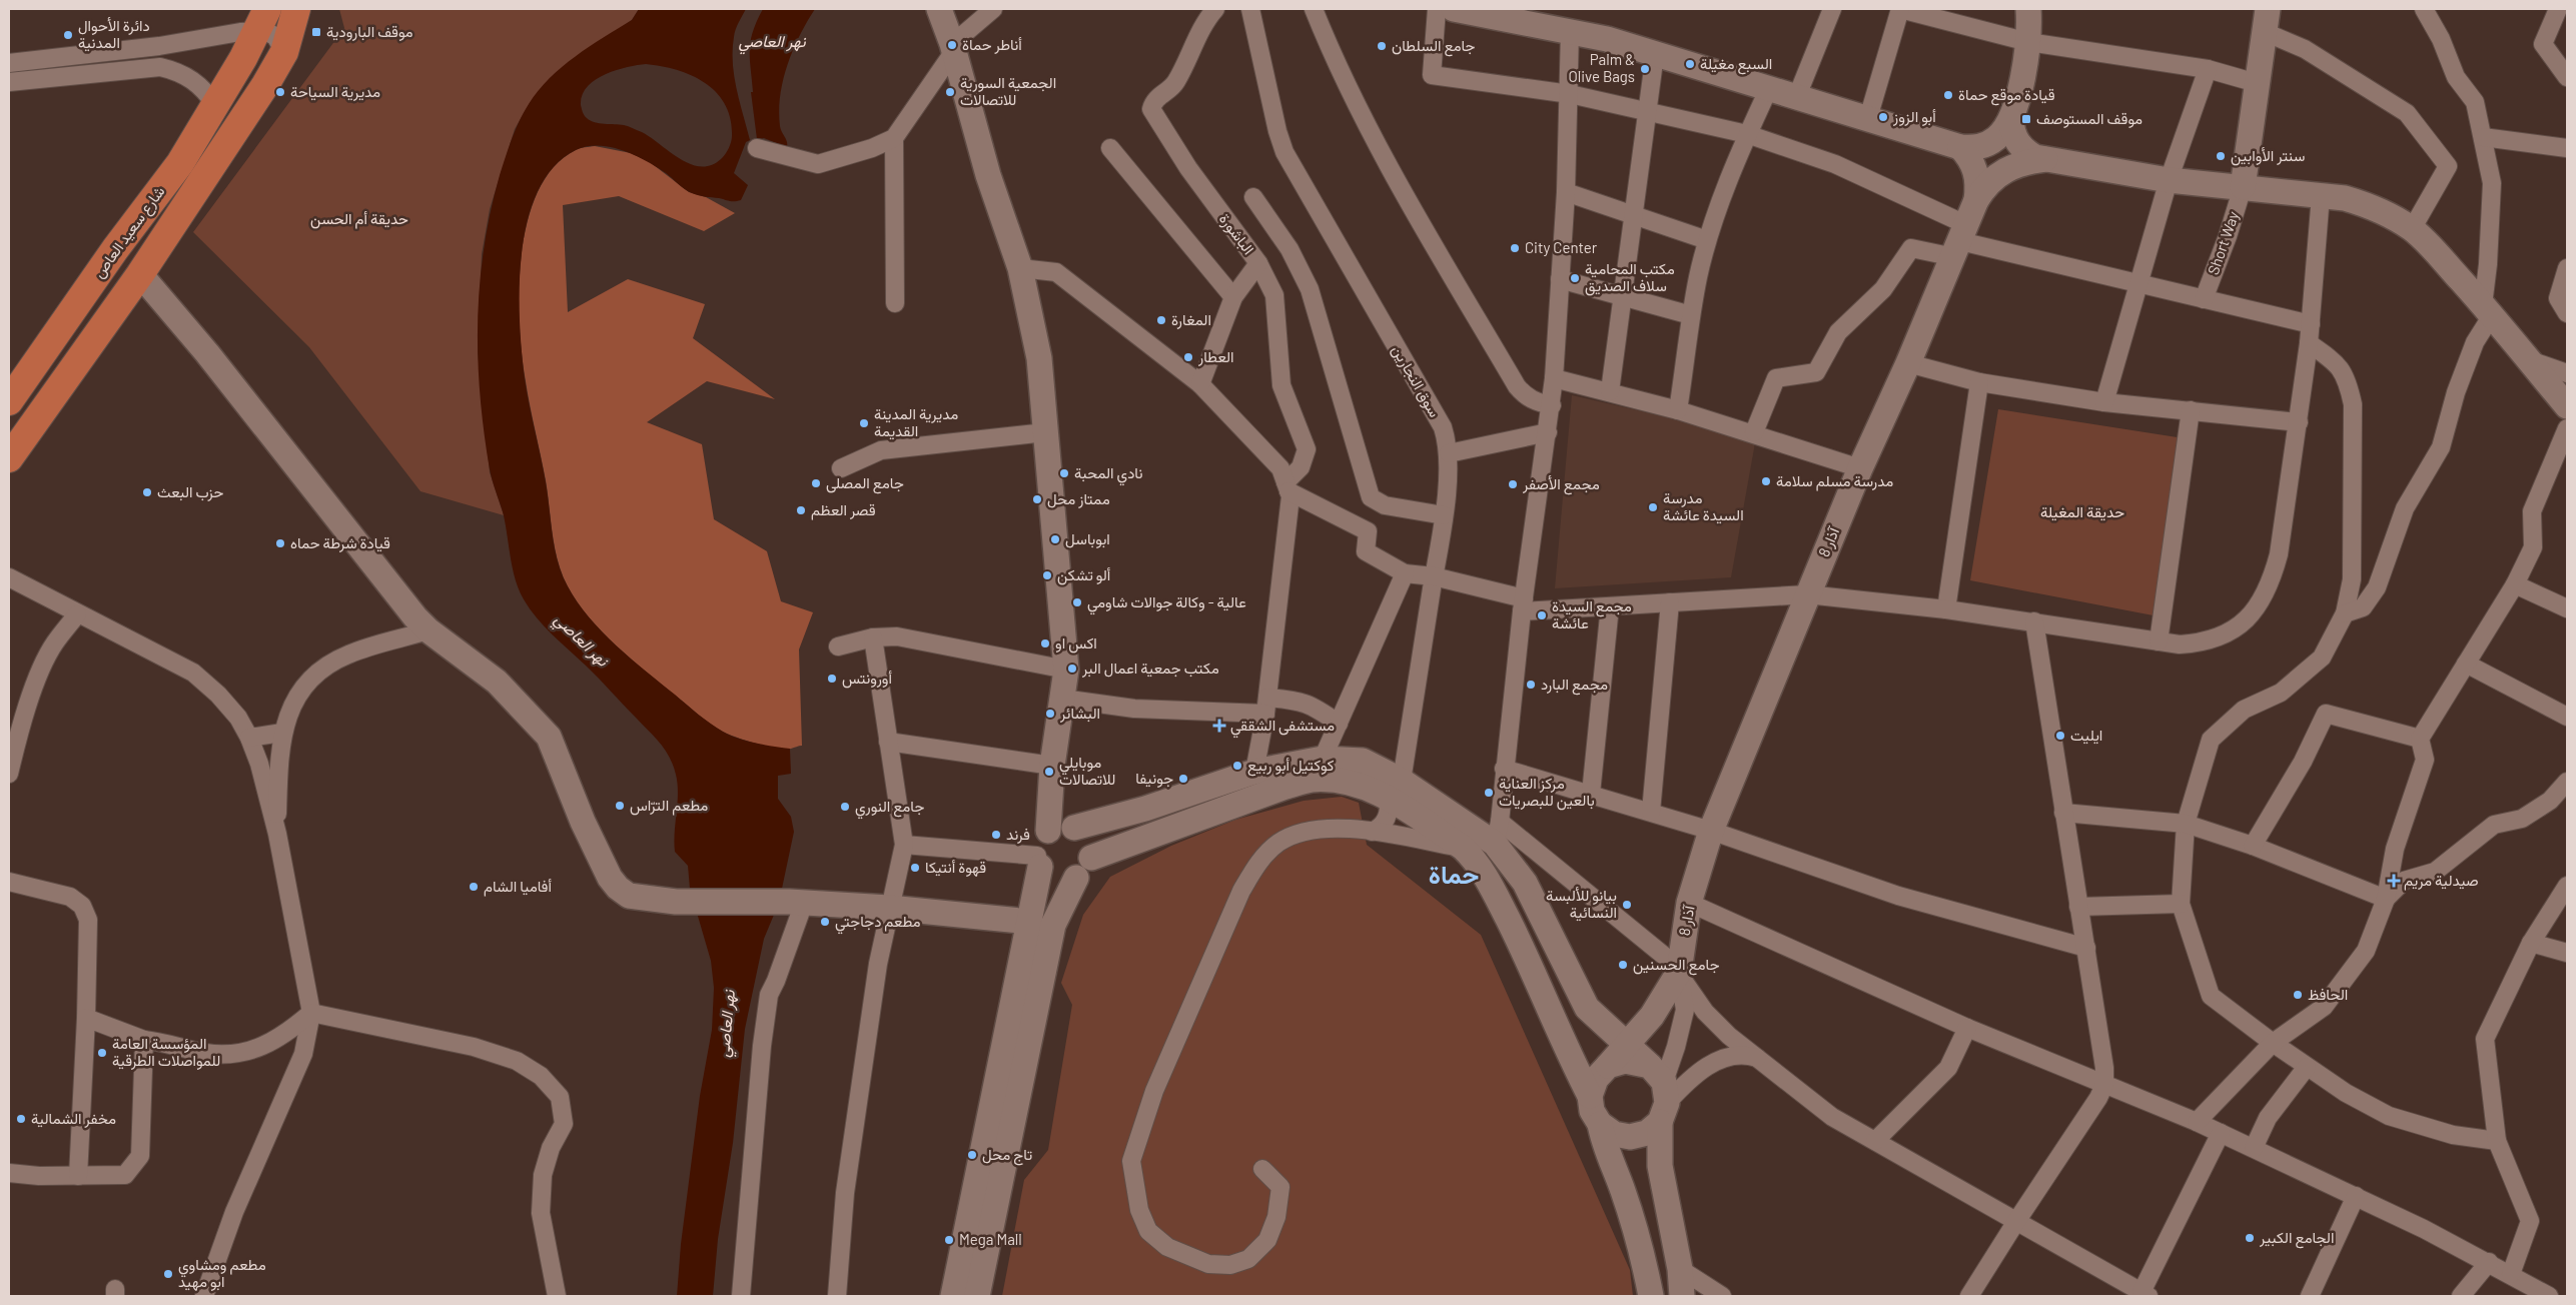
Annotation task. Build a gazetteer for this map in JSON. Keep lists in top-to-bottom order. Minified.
{"streets":{"main road":["شارع سعيد العاص","8 آذار"],"street":["الباشورة","Short Way","سوق النجارين"]},"districts":["حماة"],"water":["نهر العاصي"],"parks":["حديقة أم الحسن","حديقة المغيلة"],"places":{"transit":["موقف البارودية","موقف المستوصف"],"other":["دائرة الأحوال المدنية","أناطر حماة","جامع السلطان","السبع مغيلة","Palm & Olive Bags","مديرية السياحة","الجمعية السورية للاتصالات","قيادة موقع حماة","أبو الزوز","سنتر الأوابين","City Center","مكتب المحامية سلاف الصديق","المغارة","العطار","مديرية المدينة القديمة","نادي المحبة","مدرسة مسلم سلامة","جامع المصلى","مجمع الأصفر","حزب البعث","ممتاز محل","مدرسة السيدة عائشة","قصر العظم","ابوباسل","قيادة شرطة حماه","ألو تشكن","عالية - وكالة جوالات شاومي","مجمع السيدة عائشة","اكس او","مكتب جمعية اعمال البر","أورونتس","مجمع البارد","البشائر","ايليت","كوكتيل أبو ربيع","موبايلي للاتصالات","جونيفا","مركز العناية بالعين للبصريات","مطعم الترّاس","جامع النوري","فرند","قهوة أنتيكا","أفاميا الشام","بيانو للألبسة النسائية","مطعم دجاجتي","جامع الحسنين","الحافظ","المؤسسة العامة للمواصلات الطرقية","مخفر الشمالية","تاج محل","الجامع الكبير","Mega Mall","مطعم ومشاوي ابو مهيد"],"health":["مستشفى الشققي","صيدلية مريم"]}}
